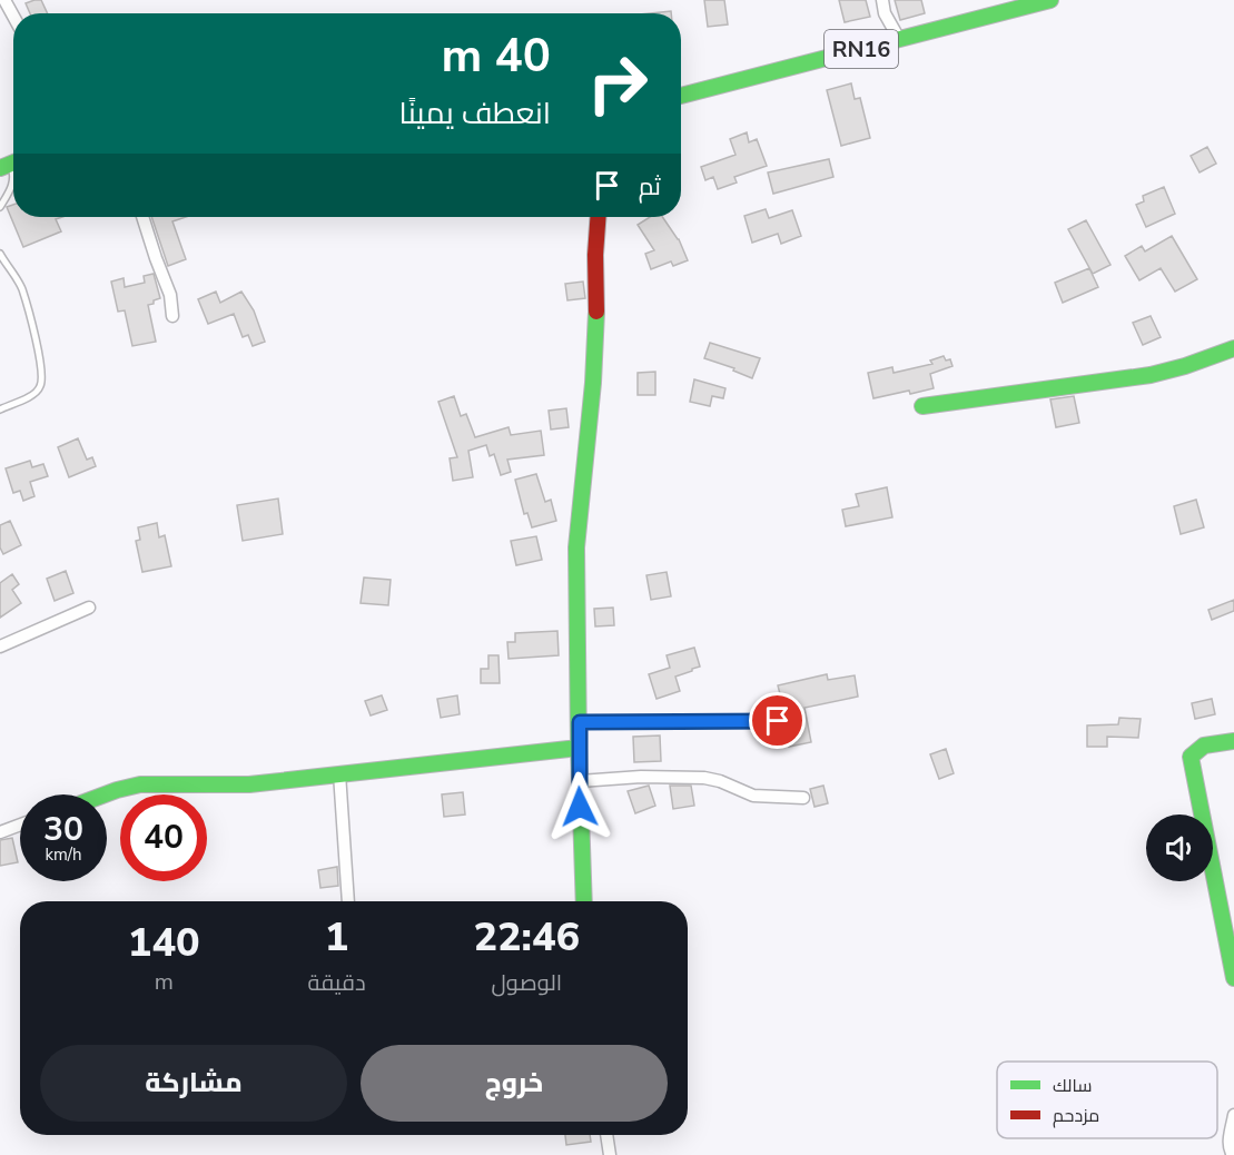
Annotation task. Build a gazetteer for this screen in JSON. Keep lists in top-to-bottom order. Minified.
{"streets":{"street":["RN16"]},"legend":["سالك","مزدحم"],"page":{"turn":["40 m","انعطف يمينًا"],"then":"ثم","speed":"30 km/h","limit":"40","eta":["22:46","الوصول","1","دقيقة","140","m"],"buttons":["خروج","مشاركة"]}}
